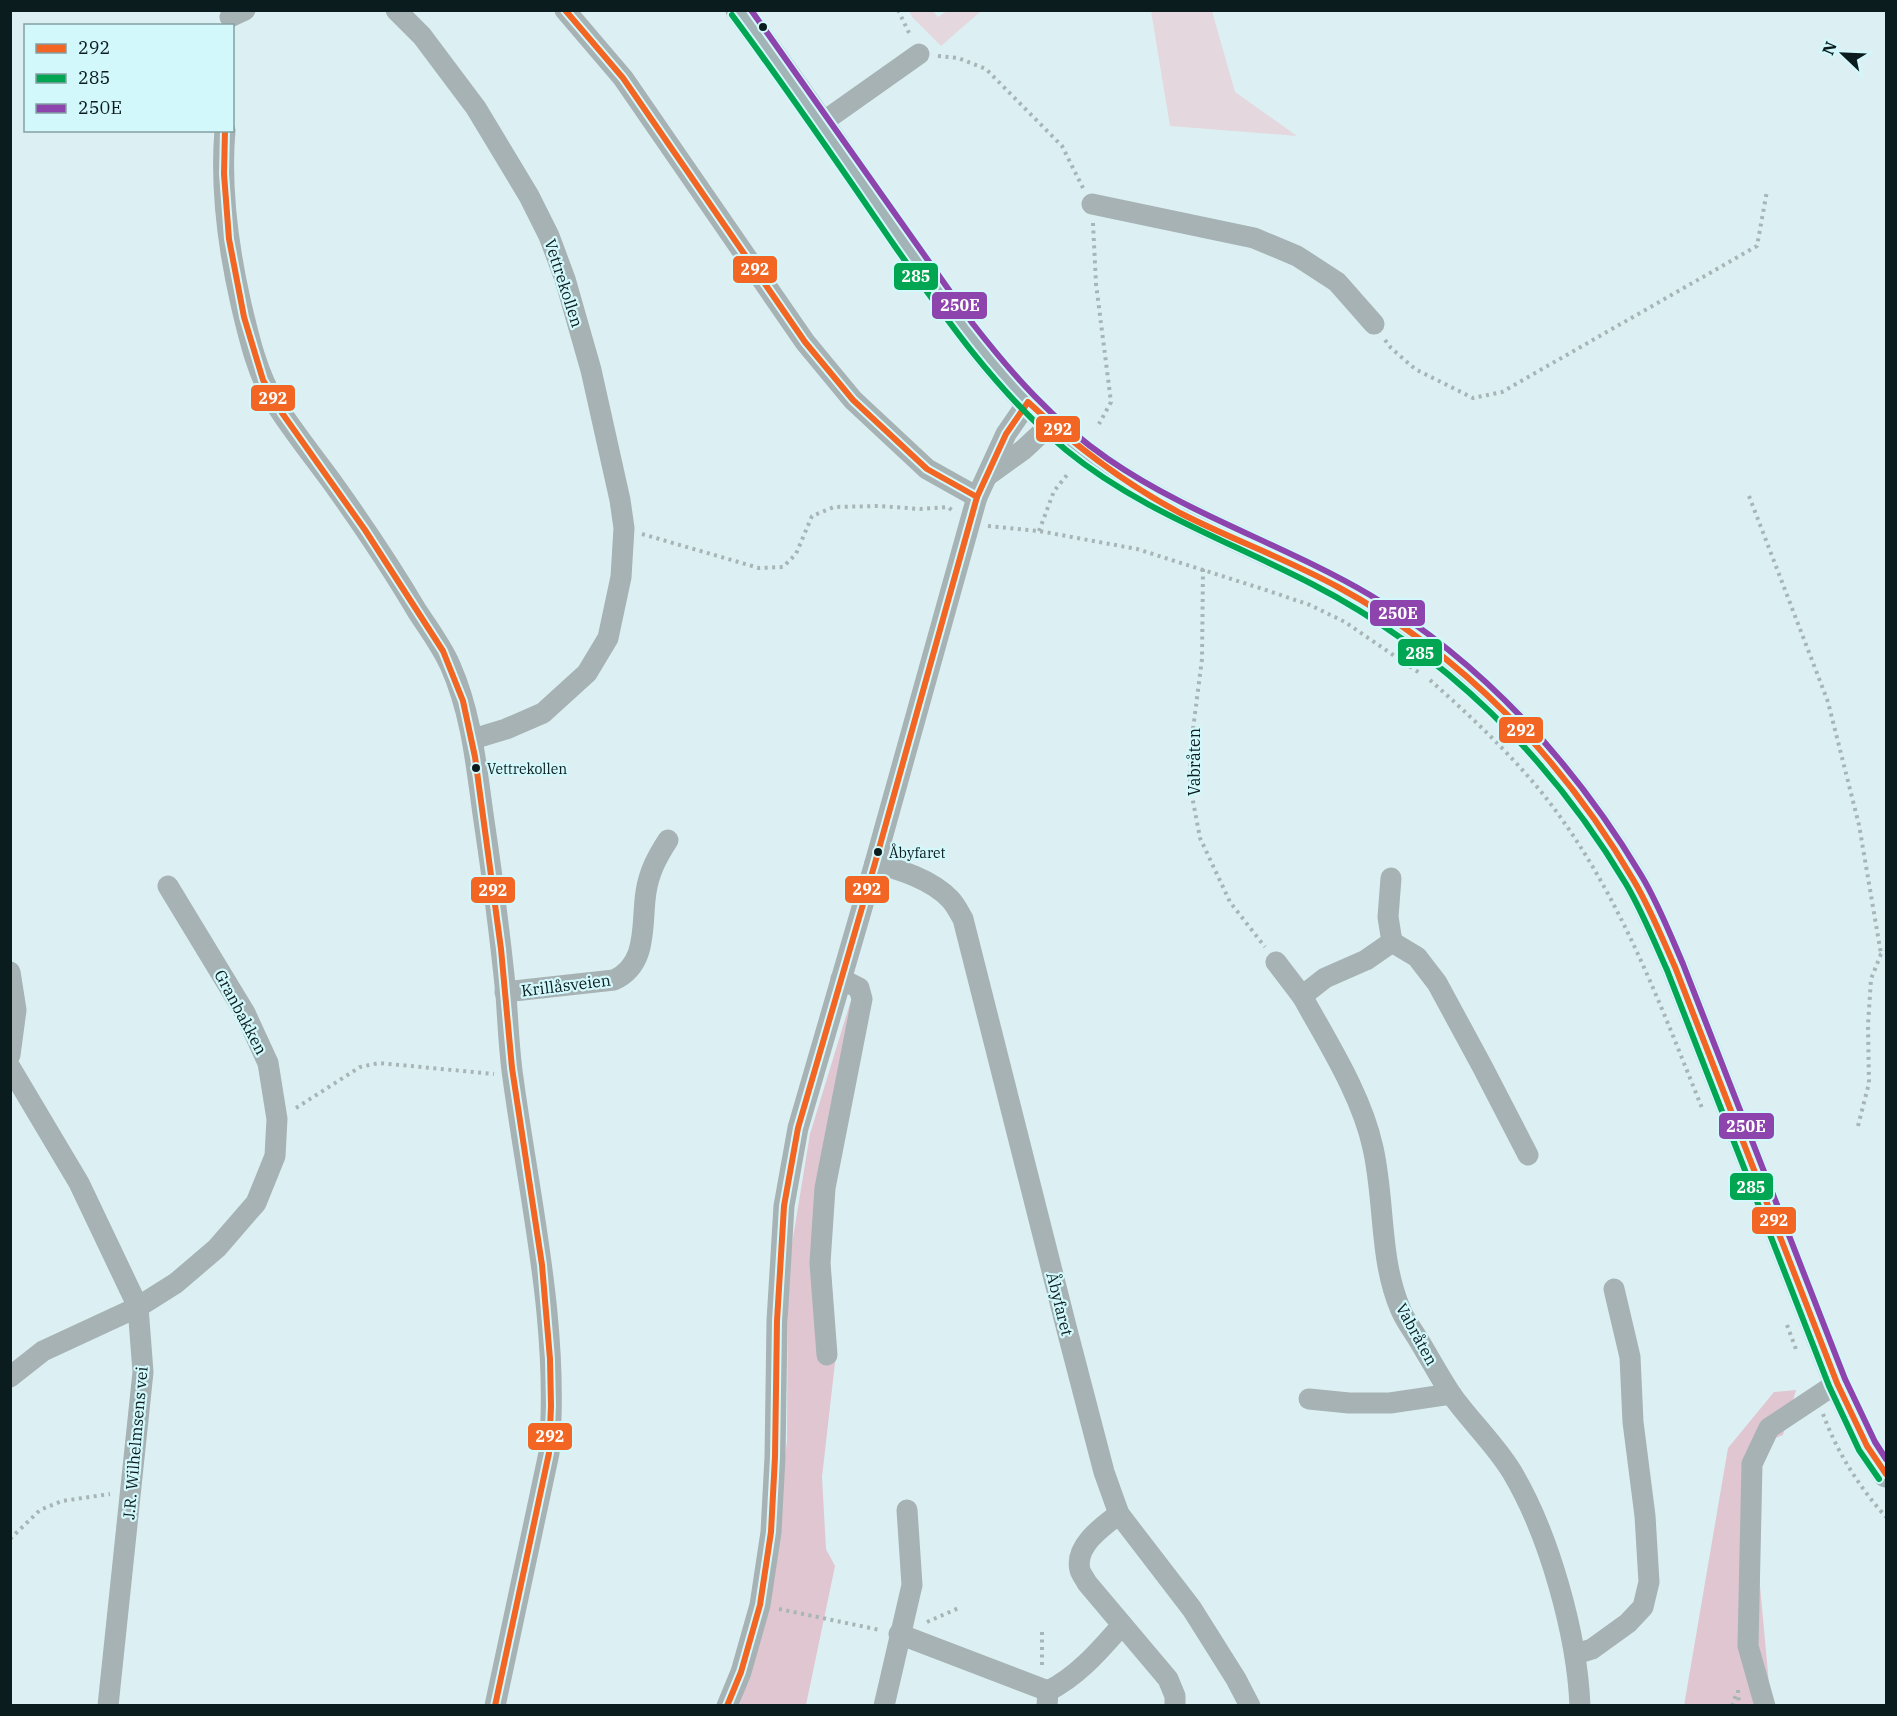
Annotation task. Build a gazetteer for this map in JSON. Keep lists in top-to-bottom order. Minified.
{"streets":{"street":["Vettrekollen","Vabråten","Krillåsveien","Granbakken","Åbyfaret","J.R. Wilhelmsens vei"]},"crossings":[["Vettrekollen","Krillåsveien"],["Granbakken","J.R. Wilhelmsens vei"]],"places":["Vettrekollen","Åbyfaret"],"lines":["transit line 292","transit line 250E","transit line 285"],"legend":["292","285","250E"],"north":"top left"}
